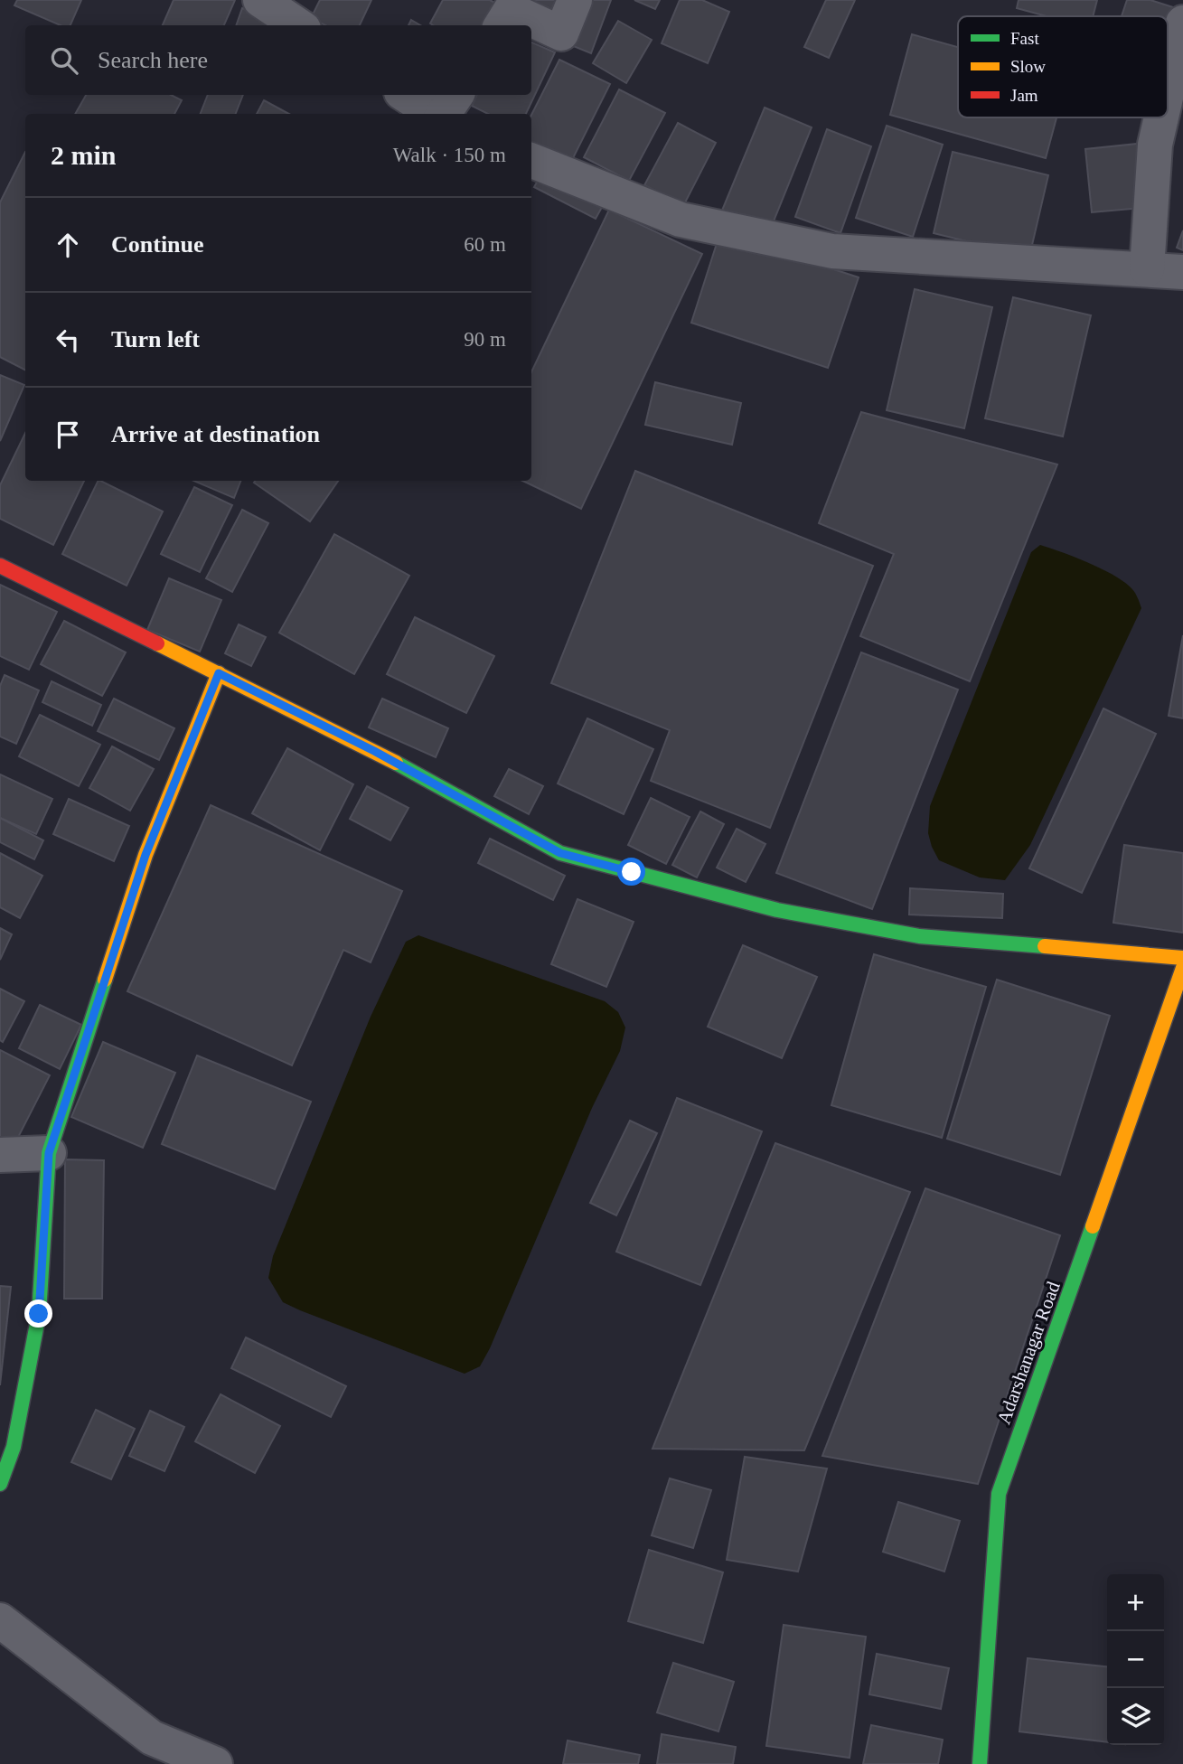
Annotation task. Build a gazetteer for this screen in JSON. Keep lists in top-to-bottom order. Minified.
{"streets":{"street":["Adarshanagar Road"]},"legend":["Fast","Slow","Jam"],"page":{"search":"Search here","heading":["2 min","Walk · 150 m"],"list":[["Continue","60 m"],["Turn left","90 m"],"Arrive at destination"],"map_buttons":["+","−"]}}
